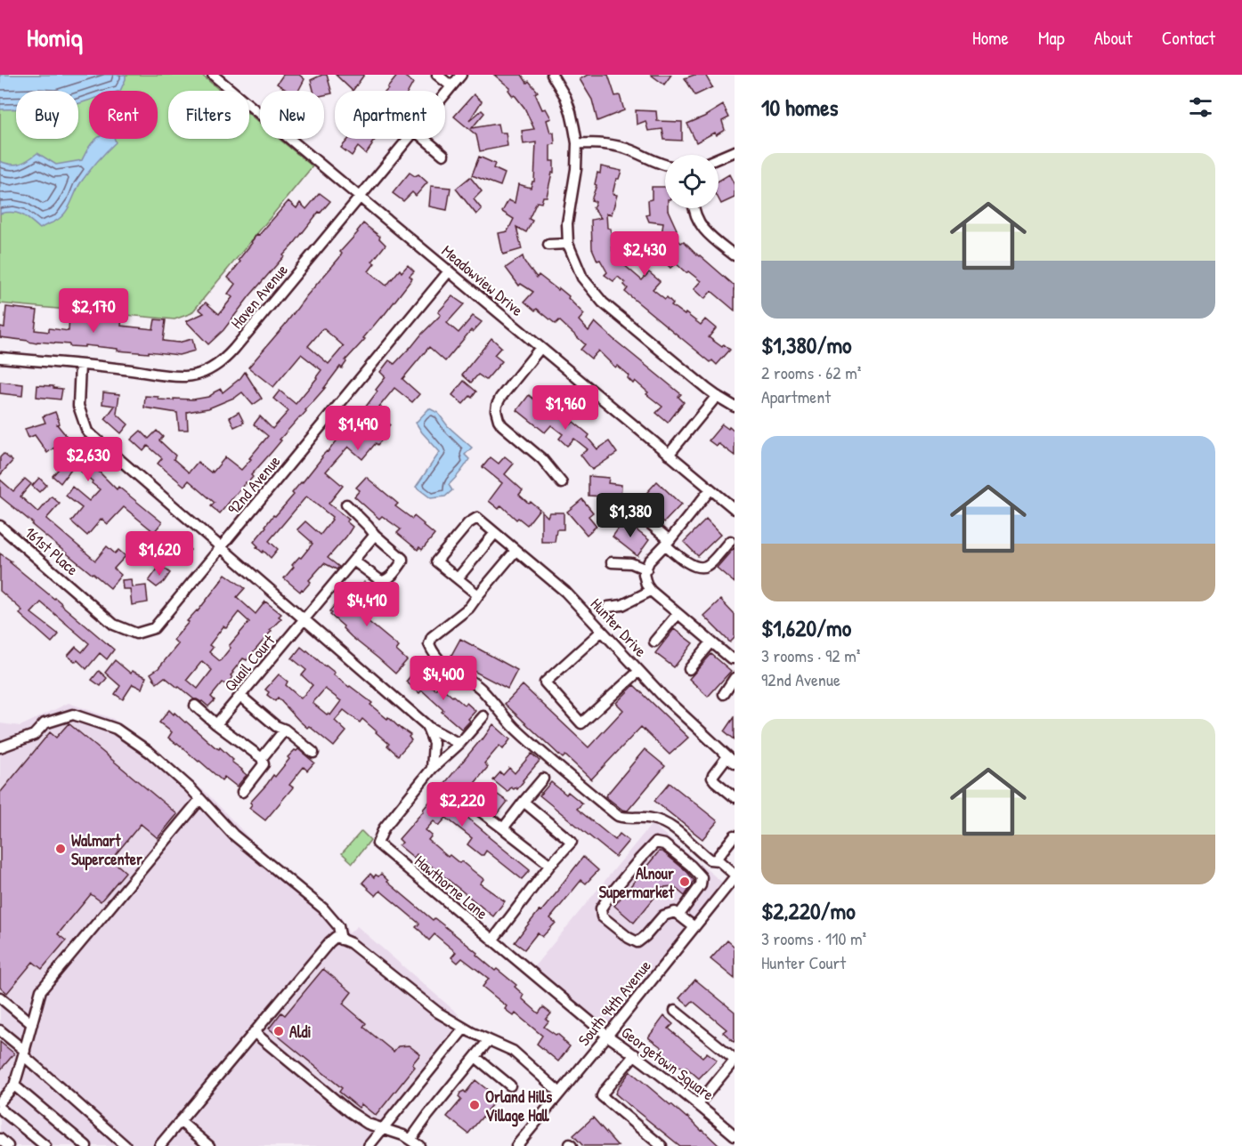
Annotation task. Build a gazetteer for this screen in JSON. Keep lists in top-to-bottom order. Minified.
{"streets":{"street":["Meadowview Drive","Haven Avenue","92nd Avenue","161st Place","Hunter Drive","Quail Court","Hawthorne Lane","South 94th Avenue","Georgetown Square"]},"crossings":[["Meadowview Drive","Haven Avenue"],["Meadowview Drive","92nd Avenue"],["92nd Avenue","161st Place"],["Hawthorne Lane","South 94th Avenue"],["Hawthorne Lane","Georgetown Square"],["South 94th Avenue","Georgetown Square"]],"places":["Walmart Supercenter","Alnour Supermarket","Aldi","Orland Hills Village Hall"],"page":{"header":"Homiq","nav":["Home","Map","About","Contact"],"heading":"10 homes","chip":["Buy","Rent","Filters","New","Apartment"],"list":[{"name":"$1,380/mo","note":"2 rooms · 62 m² · Apartment"},{"name":"$1,620/mo","note":"3 rooms · 92 m² · 92nd Avenue"},{"name":"$2,220/mo","note":"3 rooms · 110 m² · Hunter Court"}],"price":["$2,430","$2,170","$1,960","$1,490","$2,630","$1,380","$1,620","$4,410","$4,400","$2,220"]}}
